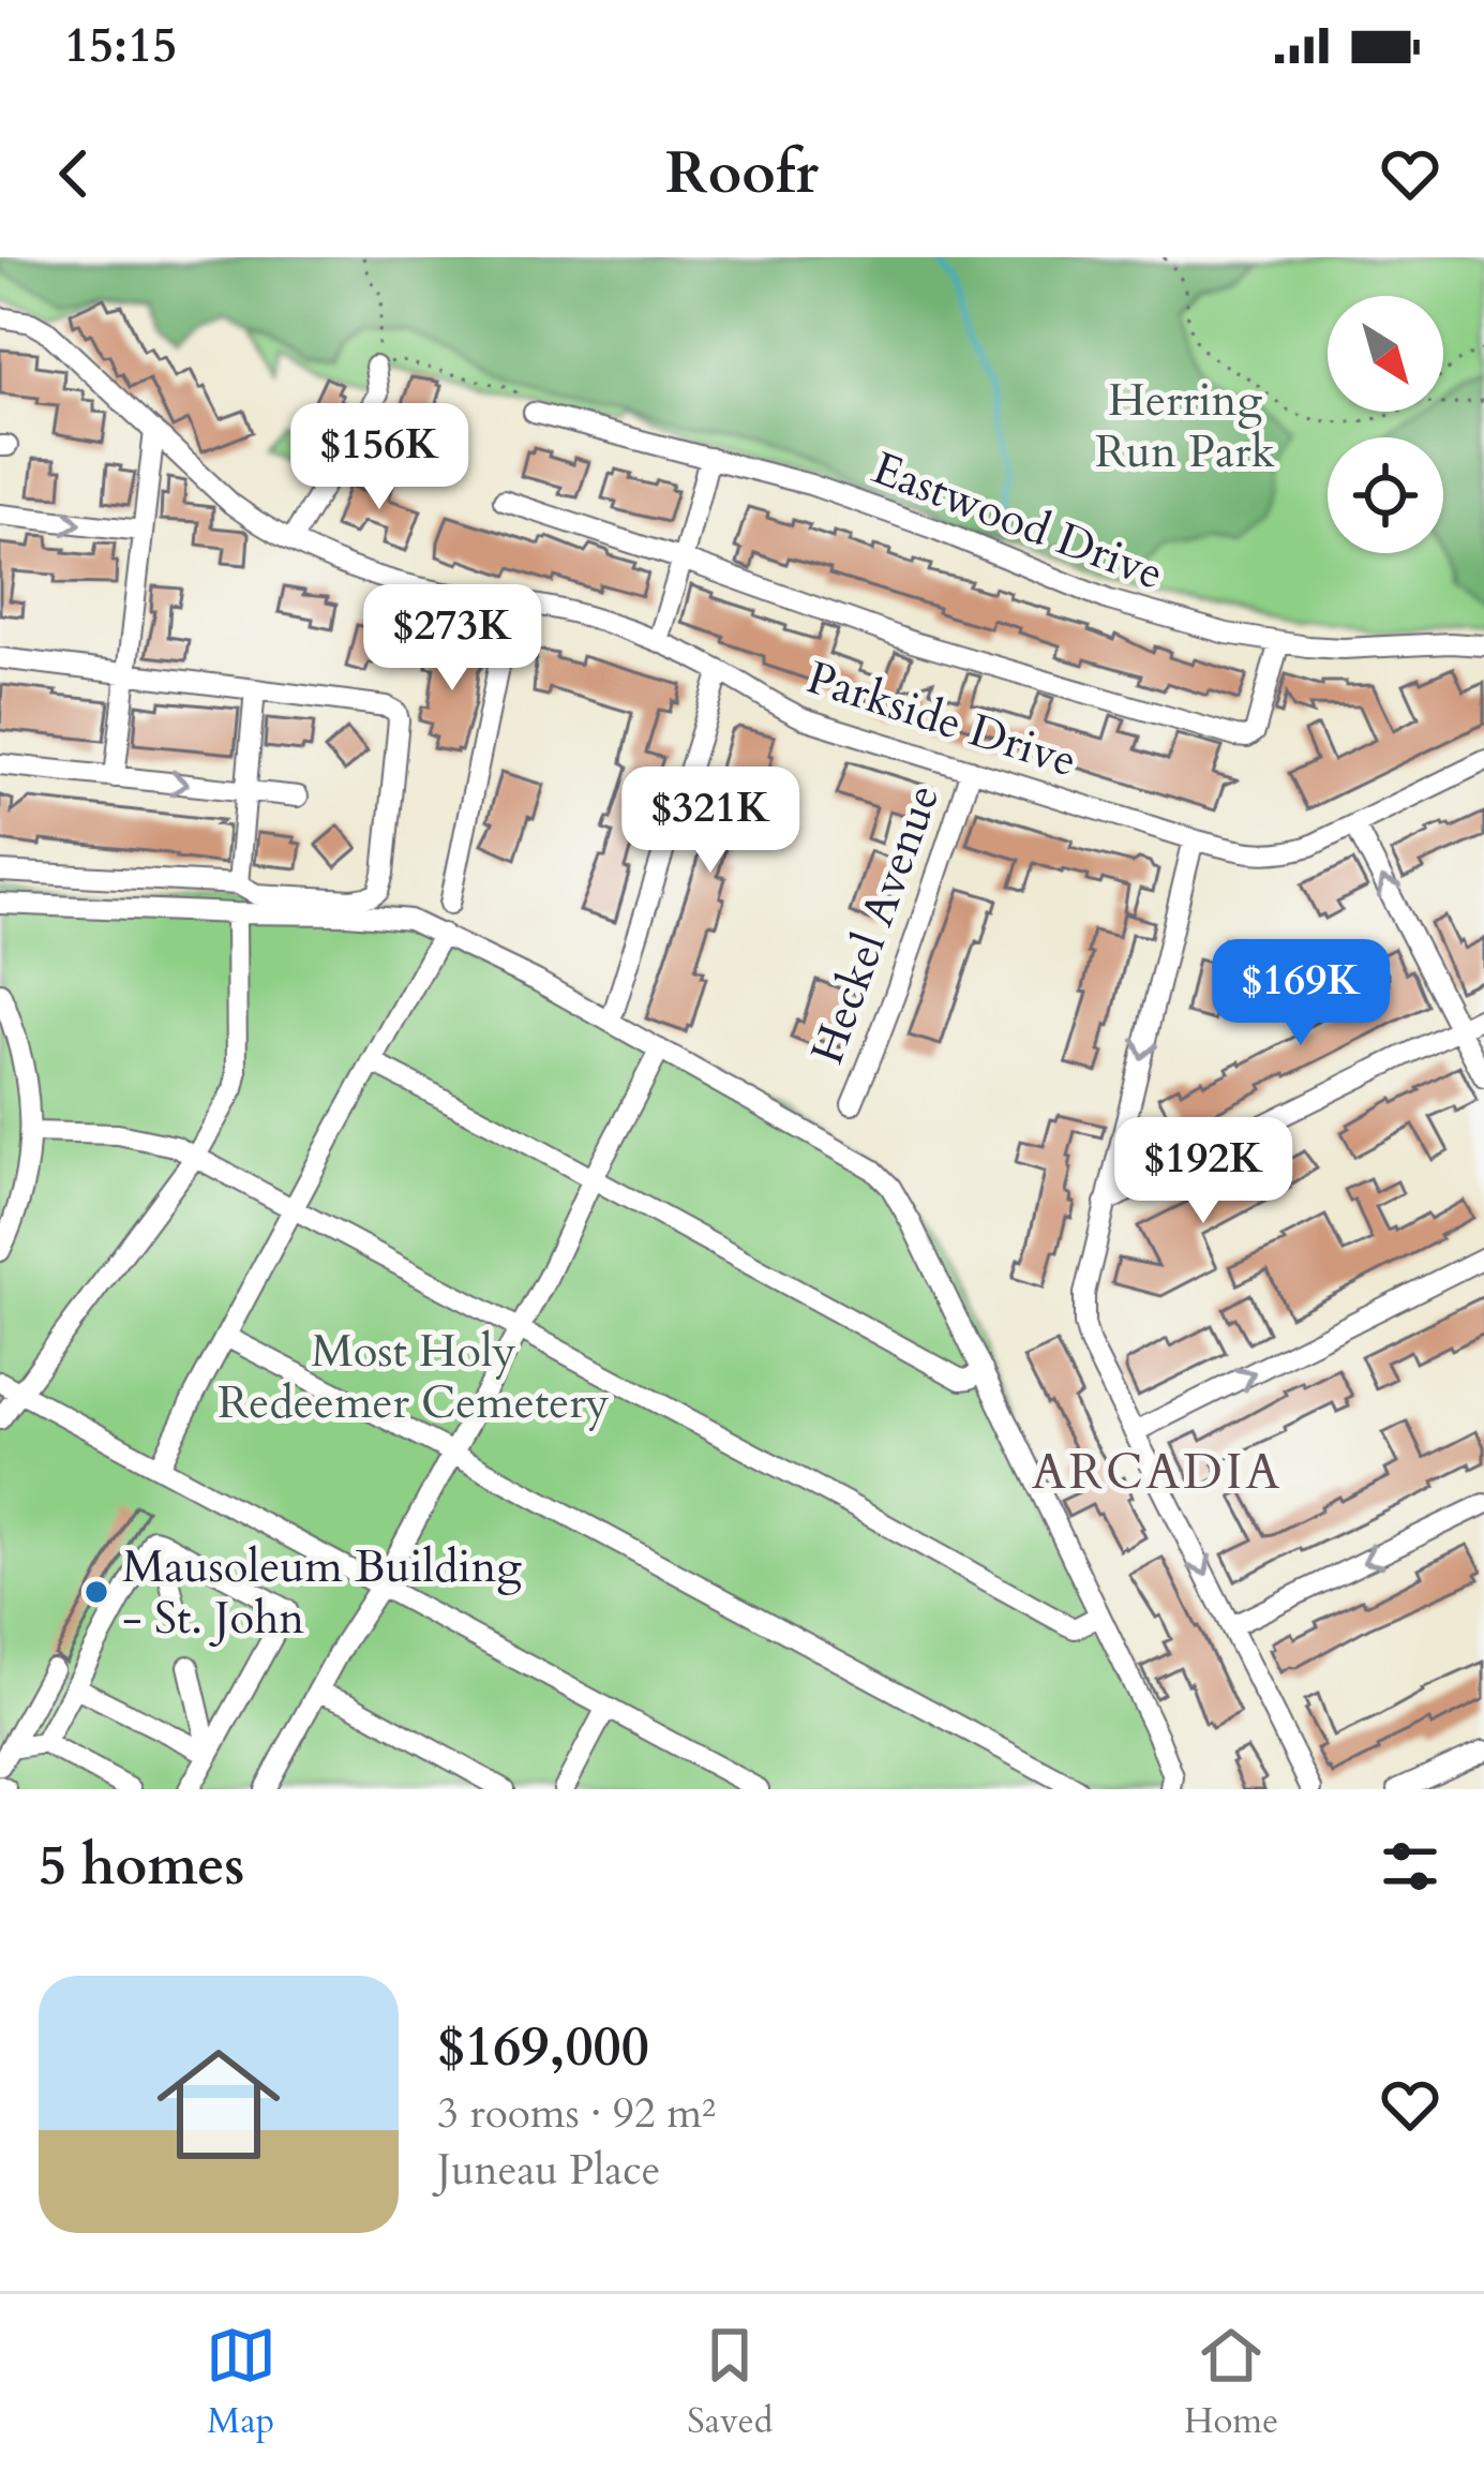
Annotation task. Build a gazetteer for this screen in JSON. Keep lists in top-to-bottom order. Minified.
{"streets":{"street":["Eastwood Drive","Parkside Drive","Heckel Avenue"]},"crossings":[["Parkside Drive","Heckel Avenue"]],"districts":["ARCADIA"],"parks":["Herring Run Park","Most Holy Redeemer Cemetery"],"places":["Mausoleum Building - St. John"],"north":"bottom right","page":{"status":"15:15","header":"Roofr","price":["$156K","$273K","$321K","$169K","$192K"],"heading":"5 homes","list":[{"name":"$169,000","note":"3 rooms · 92 m² · Juneau Place"}],"tabs":["Map","Saved","Home"]}}
